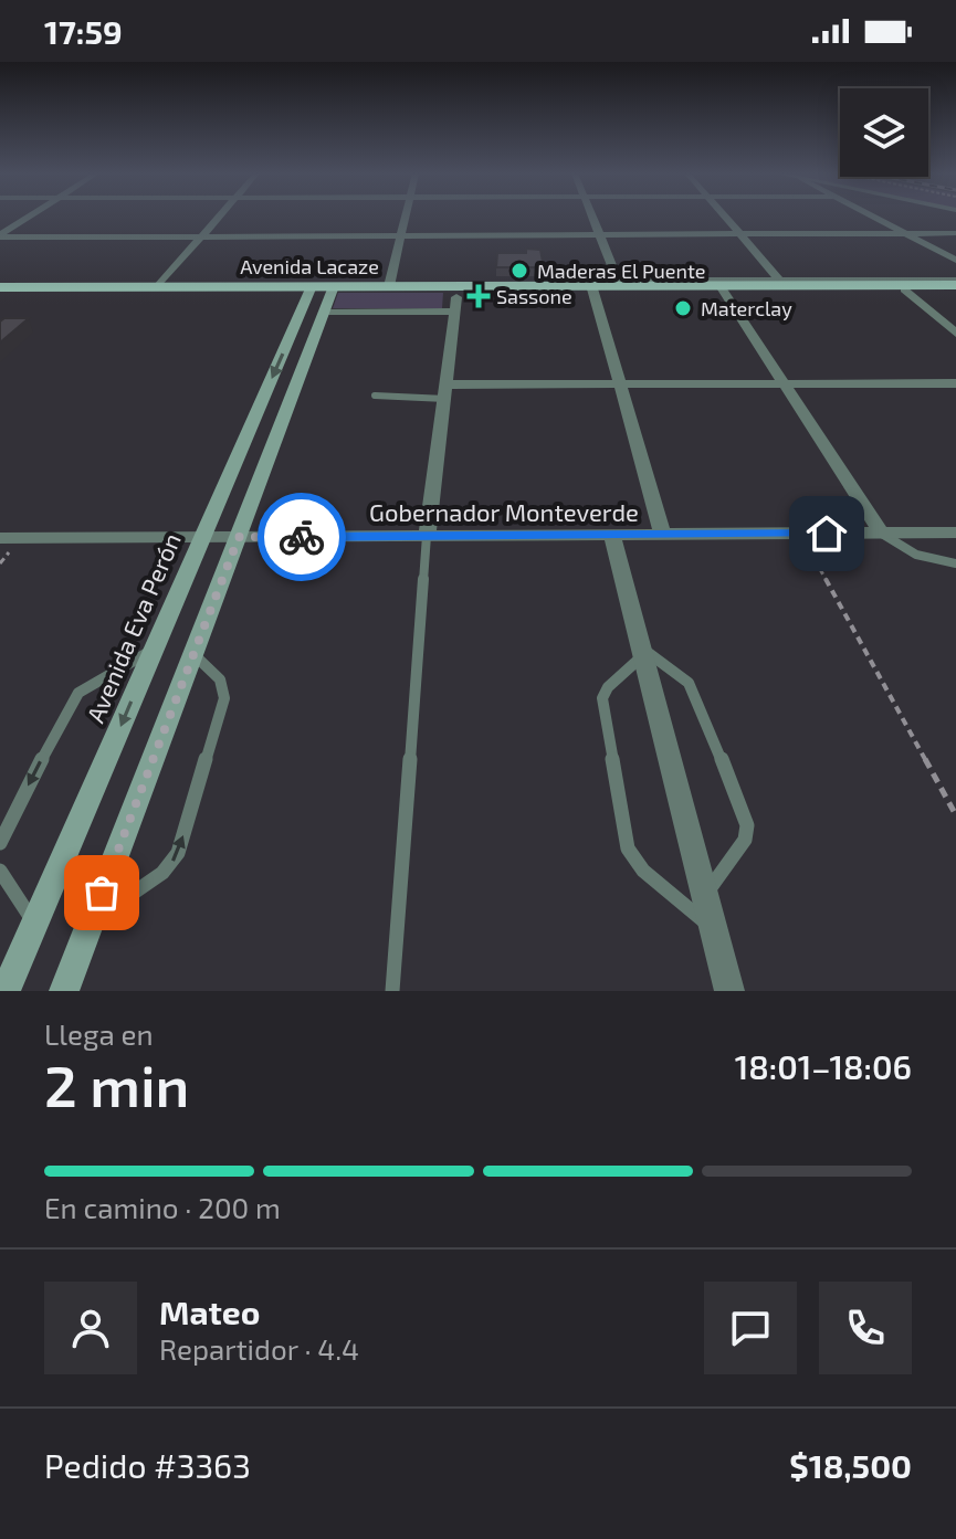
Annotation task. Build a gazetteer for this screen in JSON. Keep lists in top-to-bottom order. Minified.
{"streets":{"main road":["Avenida Lacaze","Avenida Eva Perón"],"street":["Gobernador Monteverde"]},"crossings":[["Avenida Lacaze","Avenida Eva Perón"],["Gobernador Monteverde","Avenida Eva Perón"]],"places":{"other":["Maderas El Puente","Materclay"],"health":["Sassone"]},"page":{"status":"17:59","heading":["2 min","Llega en","18:01–18:06"],"panel":["Mateo","Repartidor · 4.4","Pedido #3363","$18,500"],"bar":"En camino · 200 m"}}
